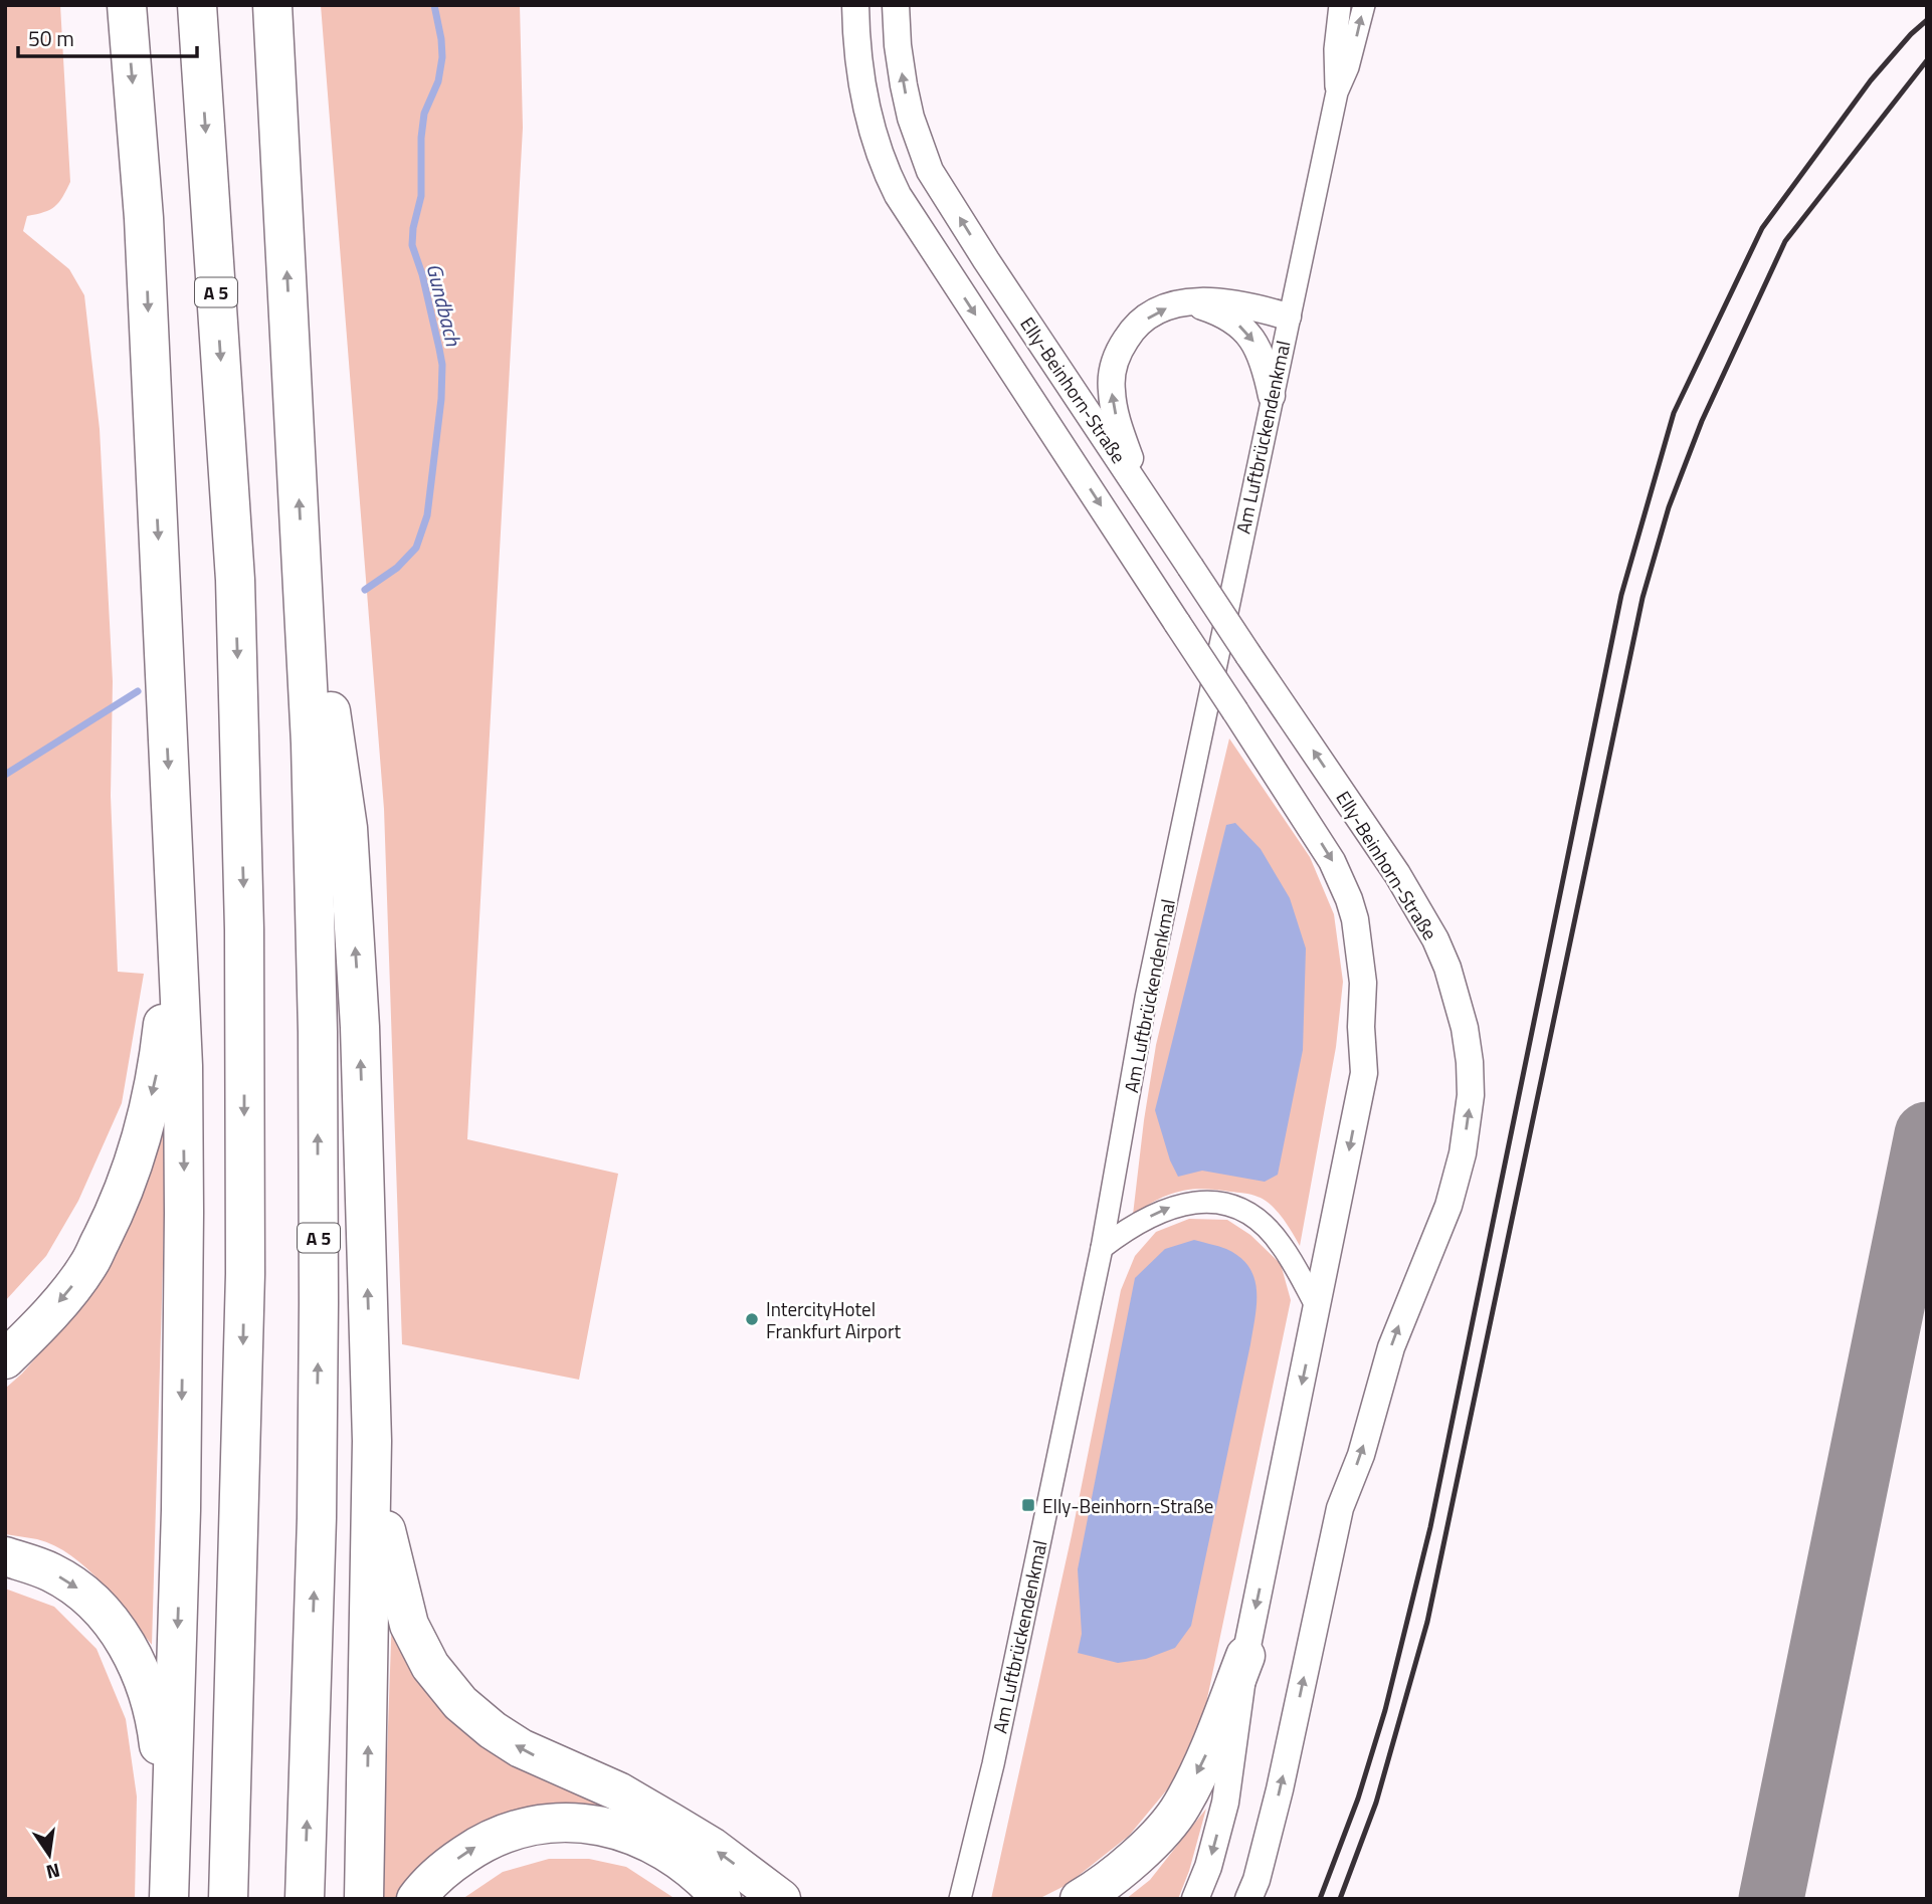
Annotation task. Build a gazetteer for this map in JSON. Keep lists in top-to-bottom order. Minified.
{"streets":{"highway":["A 5"],"street":["Elly-Beinhorn-Straße","Am Luftbrückendenkmal"]},"water":["Gundbach"],"places":{"other":["IntercityHotel Frankfurt Airport"],"transit":["Elly-Beinhorn-Straße"]},"scale_bar":"50 m","north":"bottom"}
